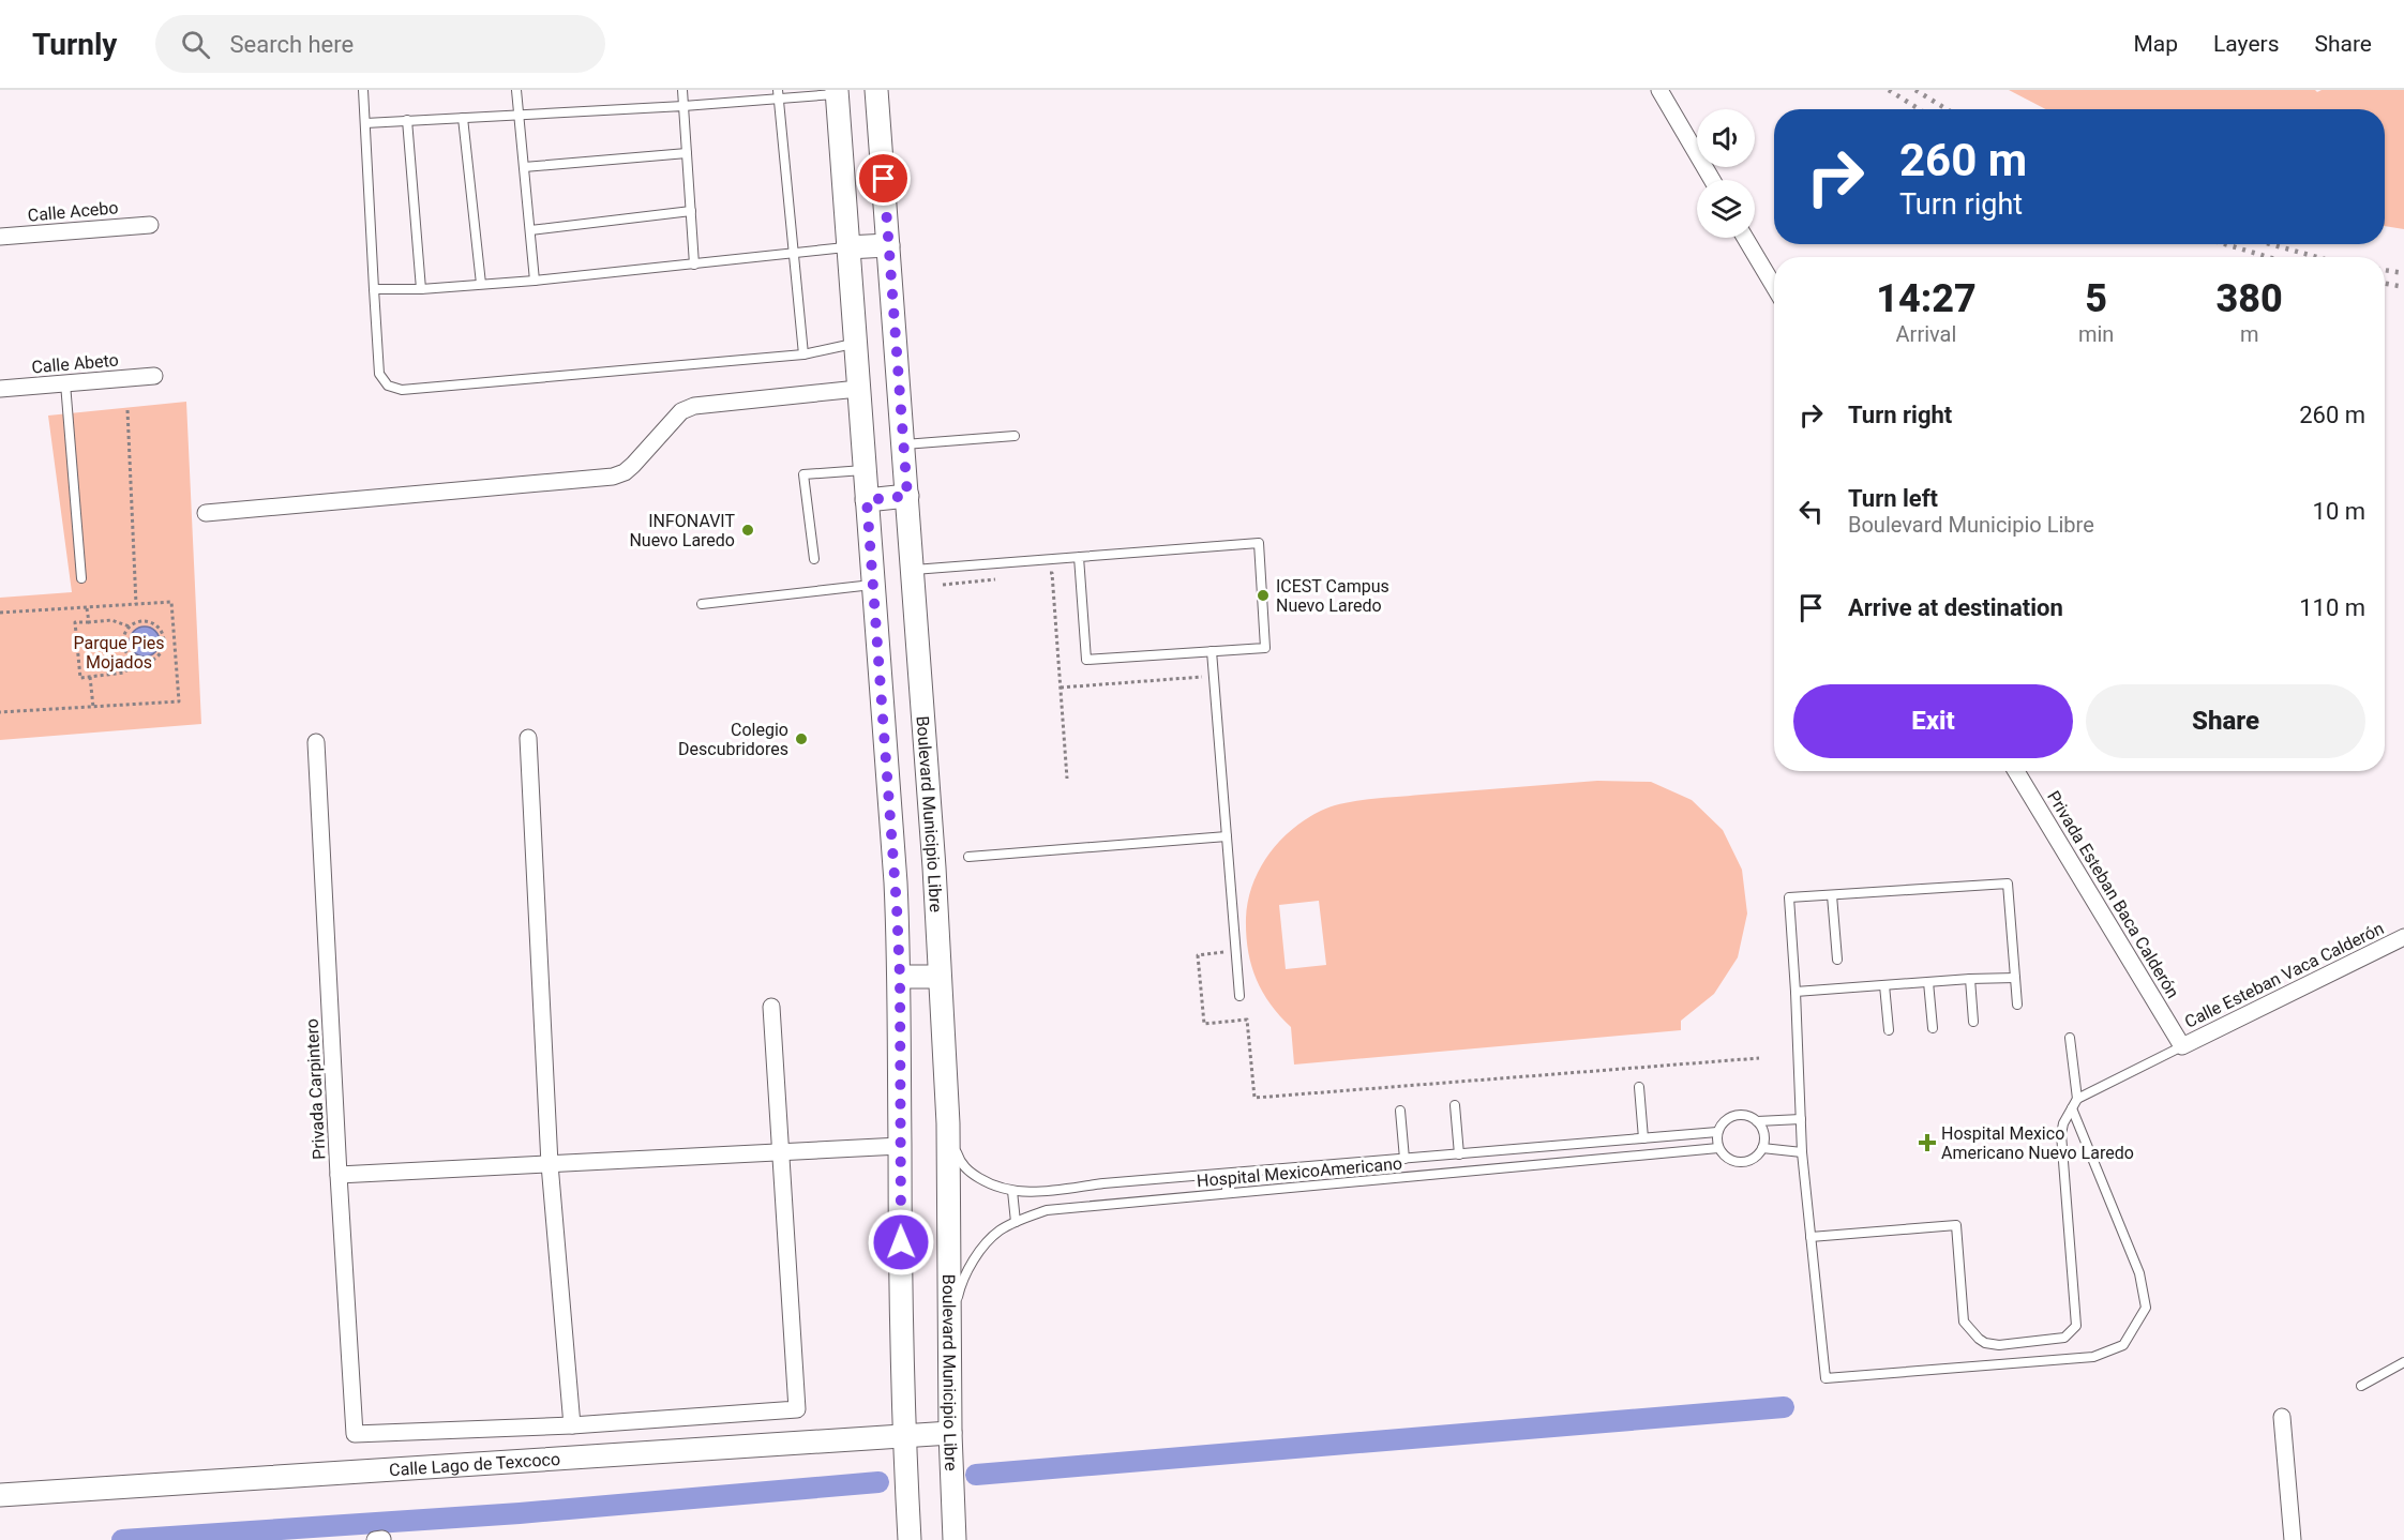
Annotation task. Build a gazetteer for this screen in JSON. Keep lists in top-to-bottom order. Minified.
{"streets":{"main road":["Boulevard Municipio Libre","Calle Lago de Texcoco"],"street":["Calle Acebo","Calle Abeto","Privada Esteban Baca Calderón","Calle Esteban Vaca Calderón","Privada Carpintero"],"lane":["Hospital MexicoAmericano"]},"crossings":[["Boulevard Municipio Libre","Hospital MexicoAmericano"],["Boulevard Municipio Libre","Calle Lago de Texcoco"],["Privada Esteban Baca Calderón","Calle Esteban Vaca Calderón"]],"parks":["Parque Pies Mojados"],"places":{"other":["INFONAVIT Nuevo Laredo","ICEST Campus Nuevo Laredo","Colegio Descubridores"],"health":["Hospital Mexico Americano Nuevo Laredo"]},"page":{"header":"Turnly","search":"Search here","nav":["Map","Layers","Share"],"turn":["260 m","Turn right"],"eta":["14:27","Arrival","5","min","380","m"],"list":[{"name":"Turn right","value":"260 m"},{"name":"Turn left","note":"Boulevard Municipio Libre","value":"10 m"},{"name":"Arrive at destination","value":"110 m"}],"buttons":["Exit","Share"]}}
